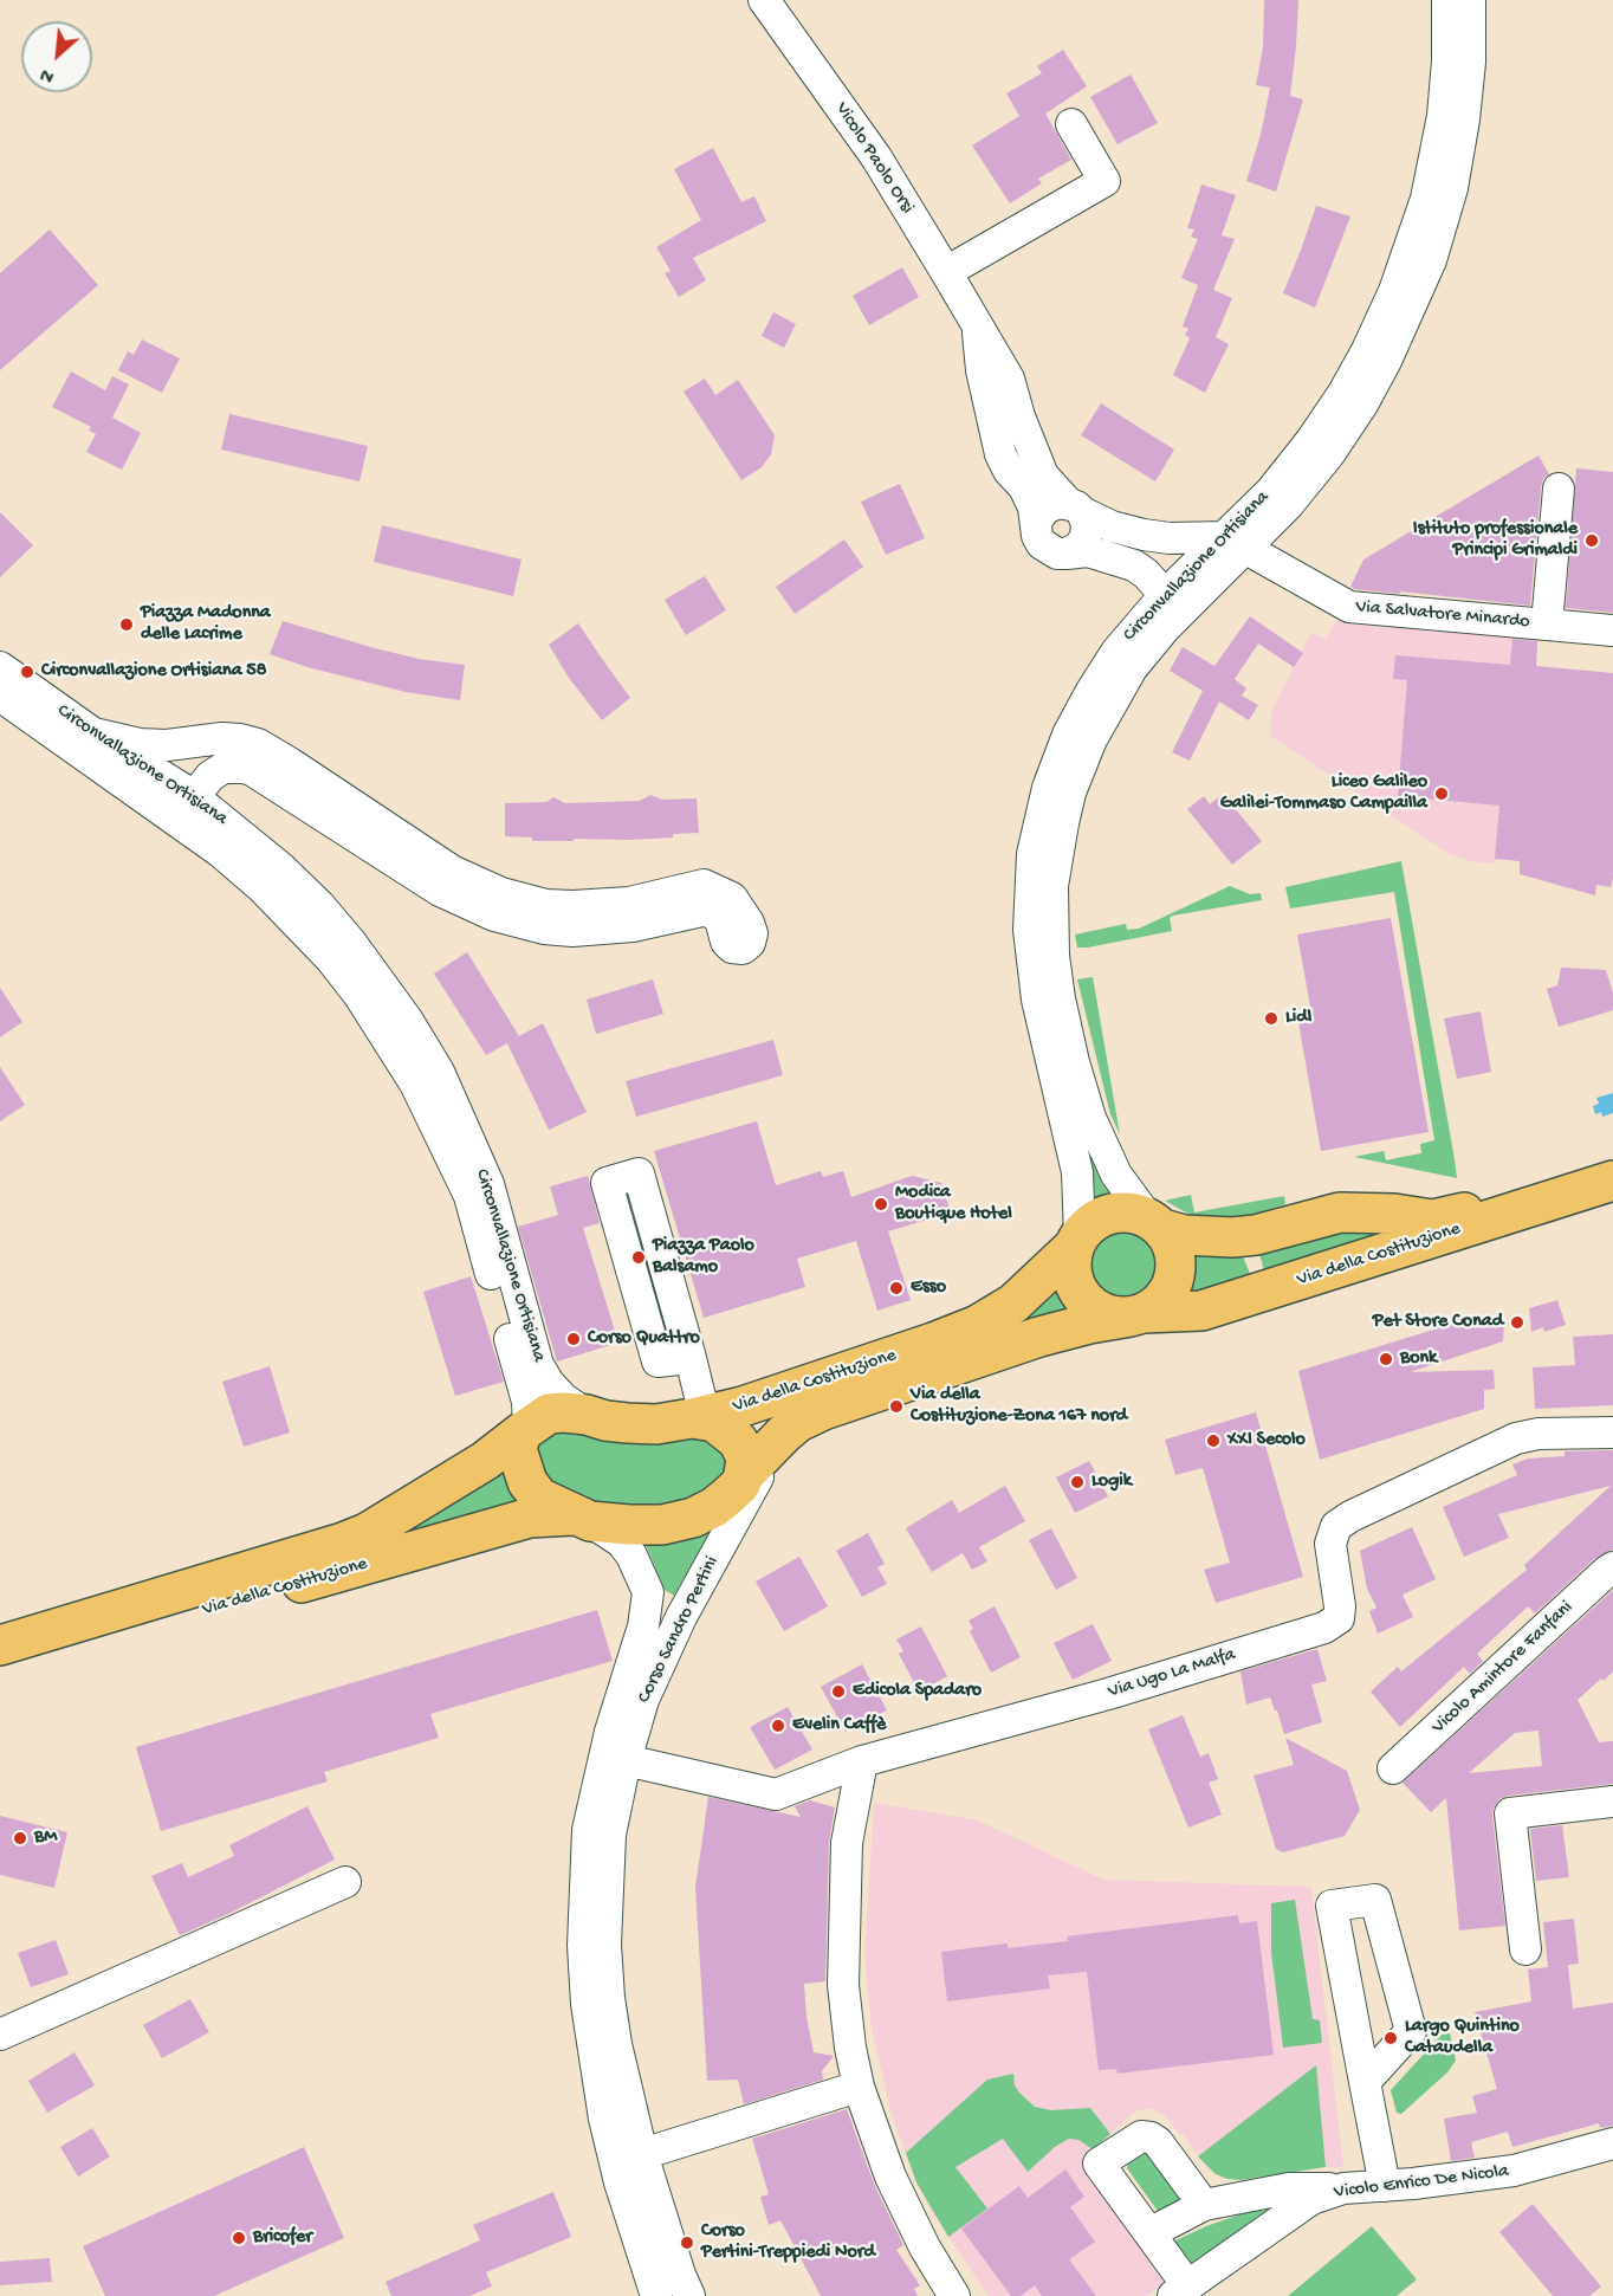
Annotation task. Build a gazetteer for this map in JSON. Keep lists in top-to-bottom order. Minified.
{"streets":{"main road":["Via della Costituzione"],"street":["Vicolo Paolo Orsi","Circonvallazione Ortisiana","Via Salvatore Minardo","Corso Sandro Pertini","Vicolo Amintore Fanfani","Via Ugo La Malfa","Vicolo Enrico De Nicola"]},"crossings":[["Circonvallazione Ortisiana","Via Salvatore Minardo"],["Circonvallazione Ortisiana","Via della Costituzione"],["Via della Costituzione","Corso Sandro Pertini"],["Corso Sandro Pertini","Via Ugo La Malfa"]],"places":["Istituto professionale Principi Grimaldi","Piazza Madonna delle Lacrime","Circonvallazione Ortisiana 58","Liceo Galileo Galilei-Tommaso Campailla","Lidl","Modica Boutique Hotel","Piazza Paolo Balsamo","Esso","Pet Store Conad","Corso Quattro","Bonk","Via della Costituzione-Zona 167 nord","XXI Secolo","Logik","Edicola Spadaro","Evelin Caffè","BM","Largo Quintino Cataudella","Bricofer","Corso Pertini-Treppiedi Nord"],"north":"bottom left"}
